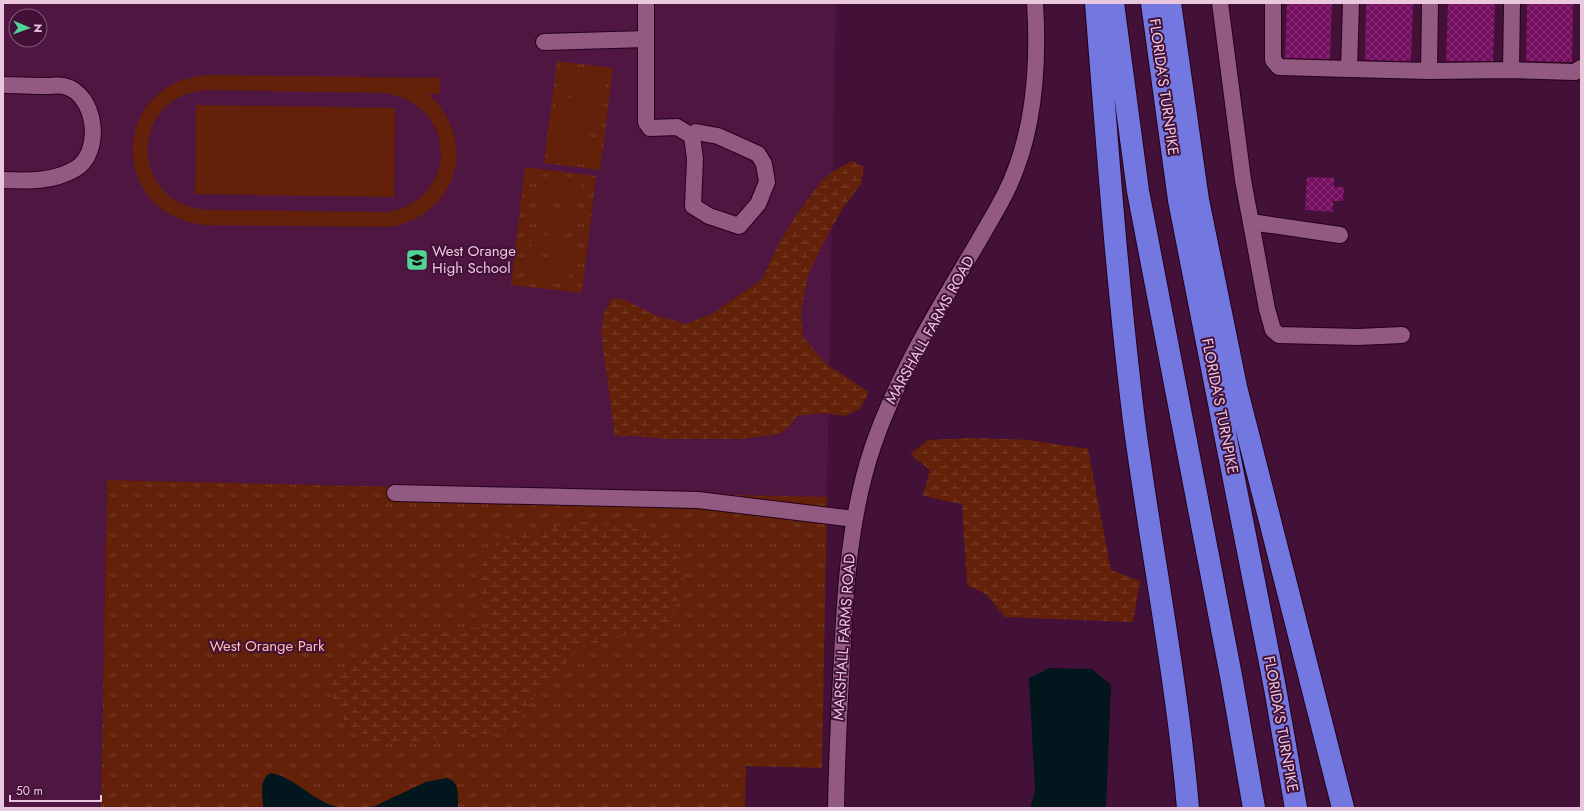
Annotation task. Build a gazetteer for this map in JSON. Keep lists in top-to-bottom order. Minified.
{"streets":{"highway":["FLORIDA'S TURNPIKE"],"street":["MARSHALL FARMS ROAD"]},"parks":["West Orange Park"],"places":{"school or university":["West Orange High School"]},"scale_bar":"50 m","north":"right"}
